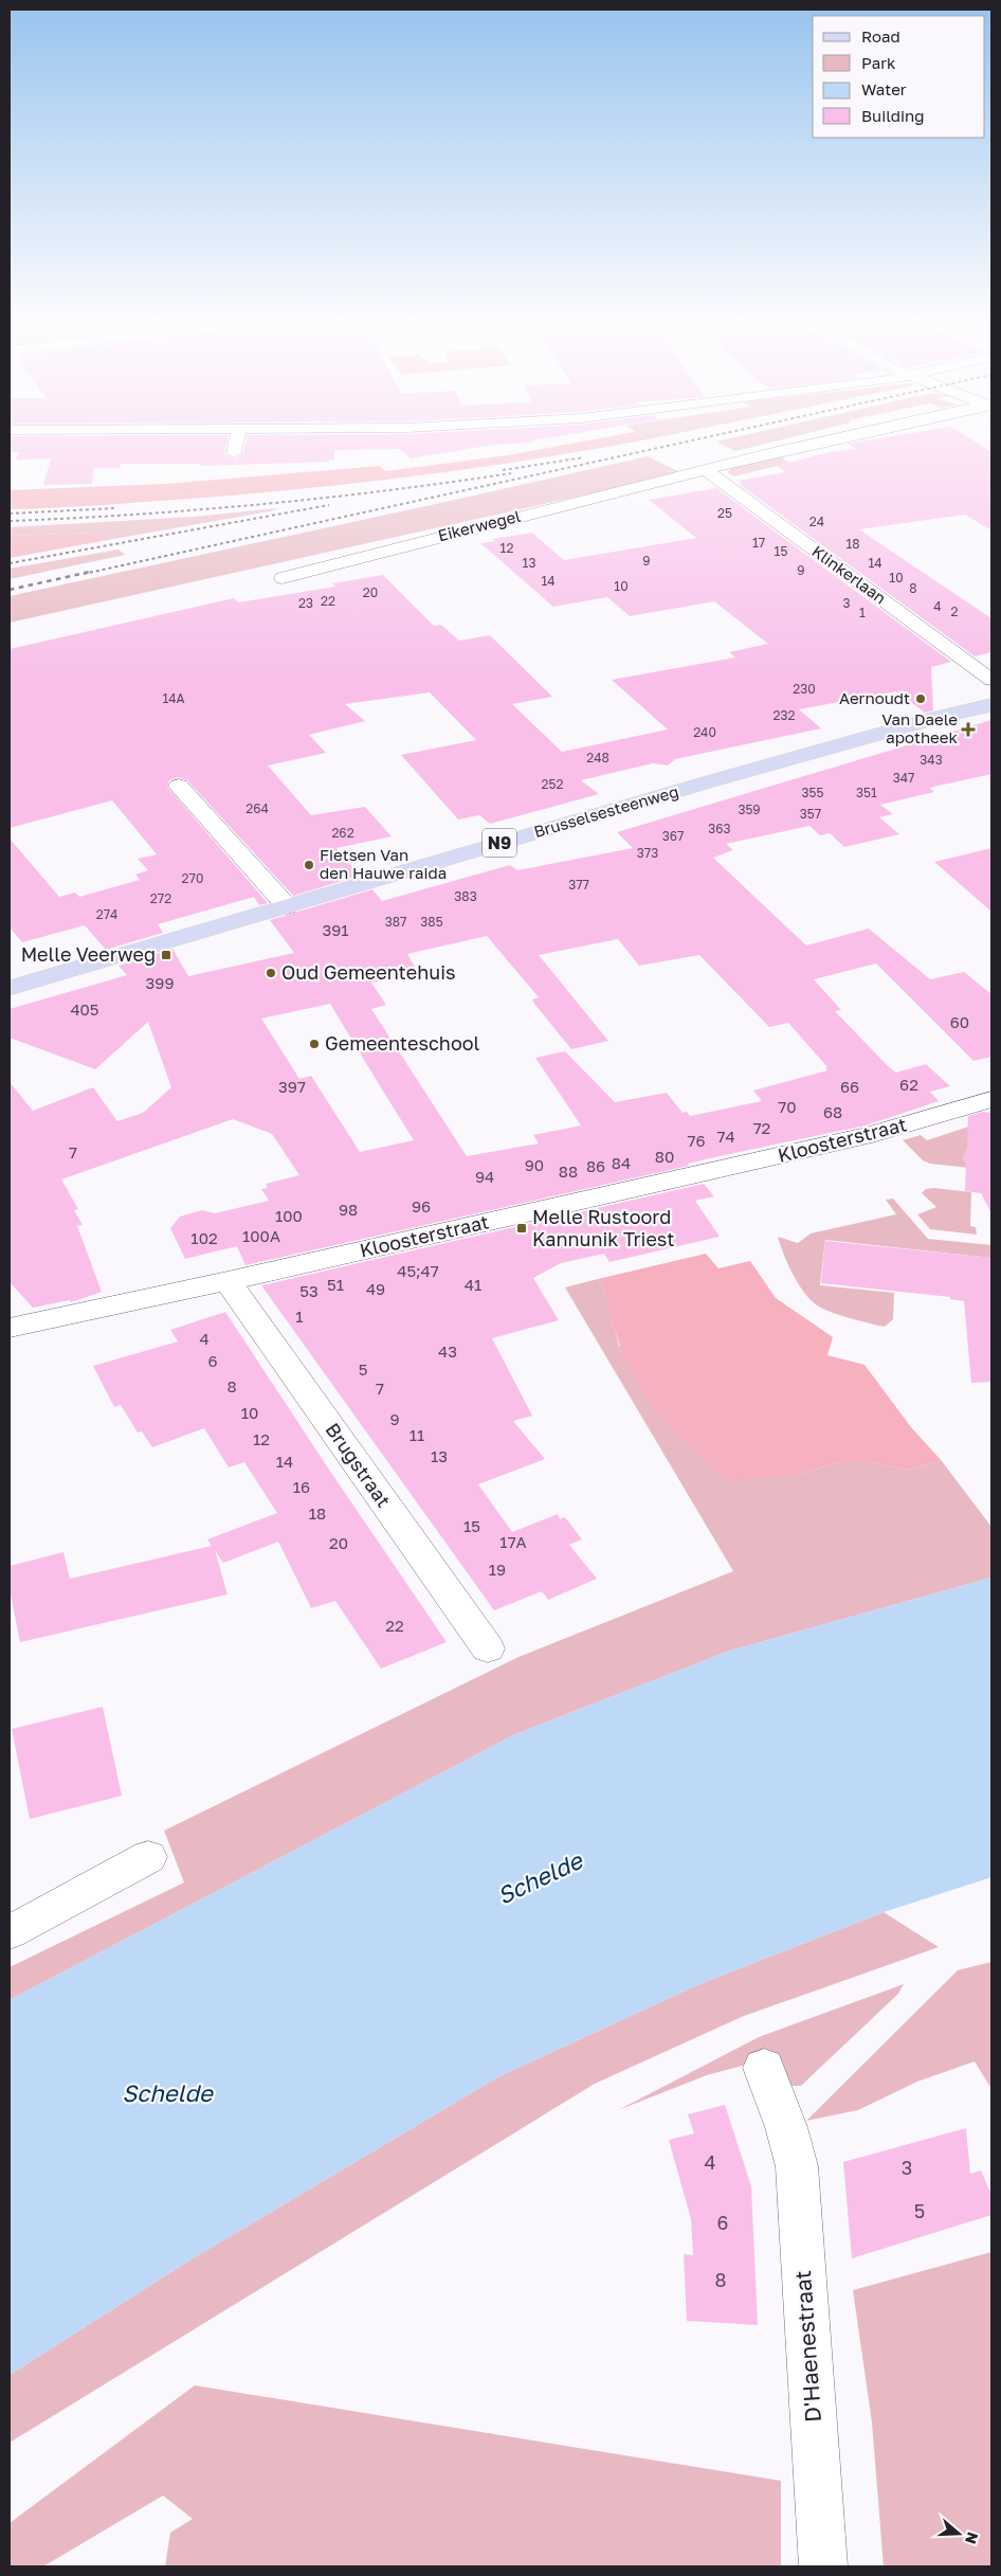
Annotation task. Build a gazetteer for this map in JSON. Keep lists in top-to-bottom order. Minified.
{"streets":{"main road":["Brusselsesteenweg","N9"],"street":["Eikerwegel","Klinkerlaan","Kloosterstraat","Brugstraat","D'Haenestraat"]},"crossings":[["Eikerwegel","Klinkerlaan"],["Kloosterstraat","Brugstraat"]],"water":["Schelde"],"places":{"other":["Aernoudt","Fietsen Van den Hauwe raida","Oud Gemeentehuis","Gemeenteschool"],"health":["Van Daele apotheek"],"transit":["Melle Veerweg","Melle Rustoord Kannunik Triest"]},"house_numbers":["25","24","17","18","12","15","9","13","14","9","10","14","10","8","20","22","23","3","4","2","1","230","14A","232","240","248","343","347","252","355","351","264","359","357","363","262","367","373","270","377","383","272","274","387","385","391","399","405","60","62","397","66","70","68","72","74","76","7","80","84","90","86","88","94","96","98","100","100A","102","45;47","51","41","49","53","1","4","43","6","5","8","7","10","9","11","12","13","14","16","18","15","17A","20","19","22","4","3","5","6","8"],"legend":["Road","Park","Water","Building"],"north":"right"}
